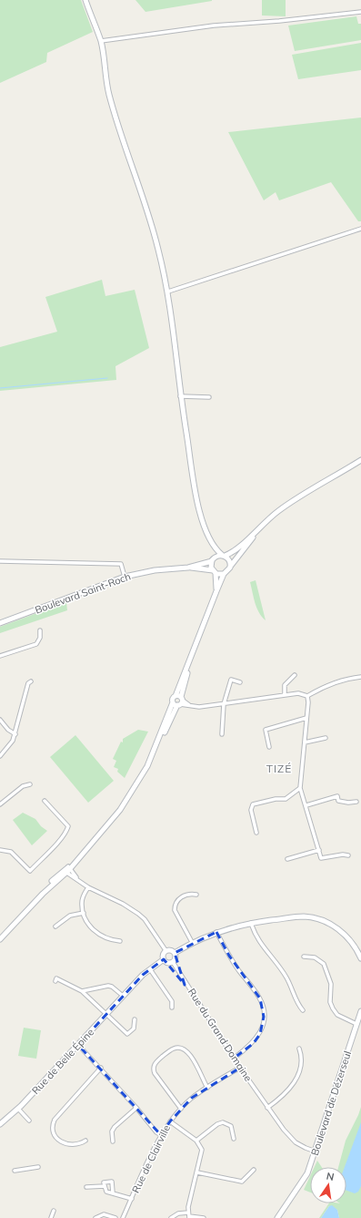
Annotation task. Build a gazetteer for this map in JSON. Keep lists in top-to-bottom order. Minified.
{"streets":{"street":["Boulevard Saint-Roch","Rue du Grand Domaine","Rue de Belle Épine","Boulevard de Dézerseul","Rue de Clairville"]},"crossings":[["Rue du Grand Domaine","Rue de Belle Épine"],["Rue du Grand Domaine","Boulevard de Dézerseul"],["Rue du Grand Domaine","Rue de Clairville"]],"districts":["TIZÉ"],"north":"top"}
